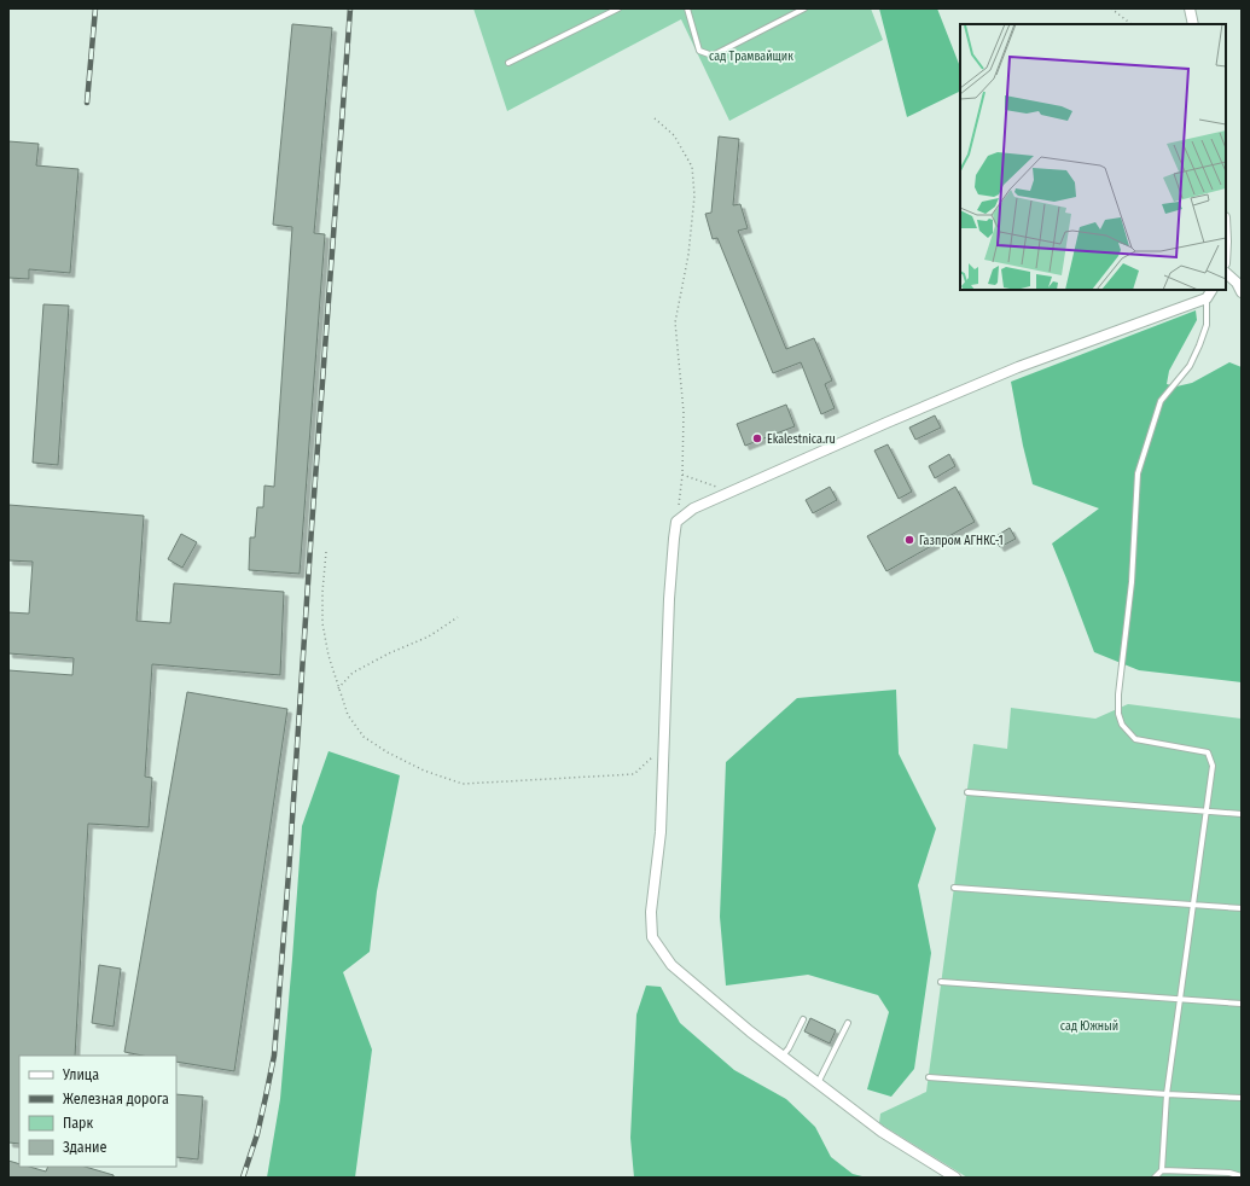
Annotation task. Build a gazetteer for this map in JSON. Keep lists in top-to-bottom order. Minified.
{"parks":["сад Трамвайщик","сад Южный"],"places":["Ekalestnica.ru","Газпром АГНКС-1"],"legend":["Улица","Железная дорога","Парк","Здание"]}
